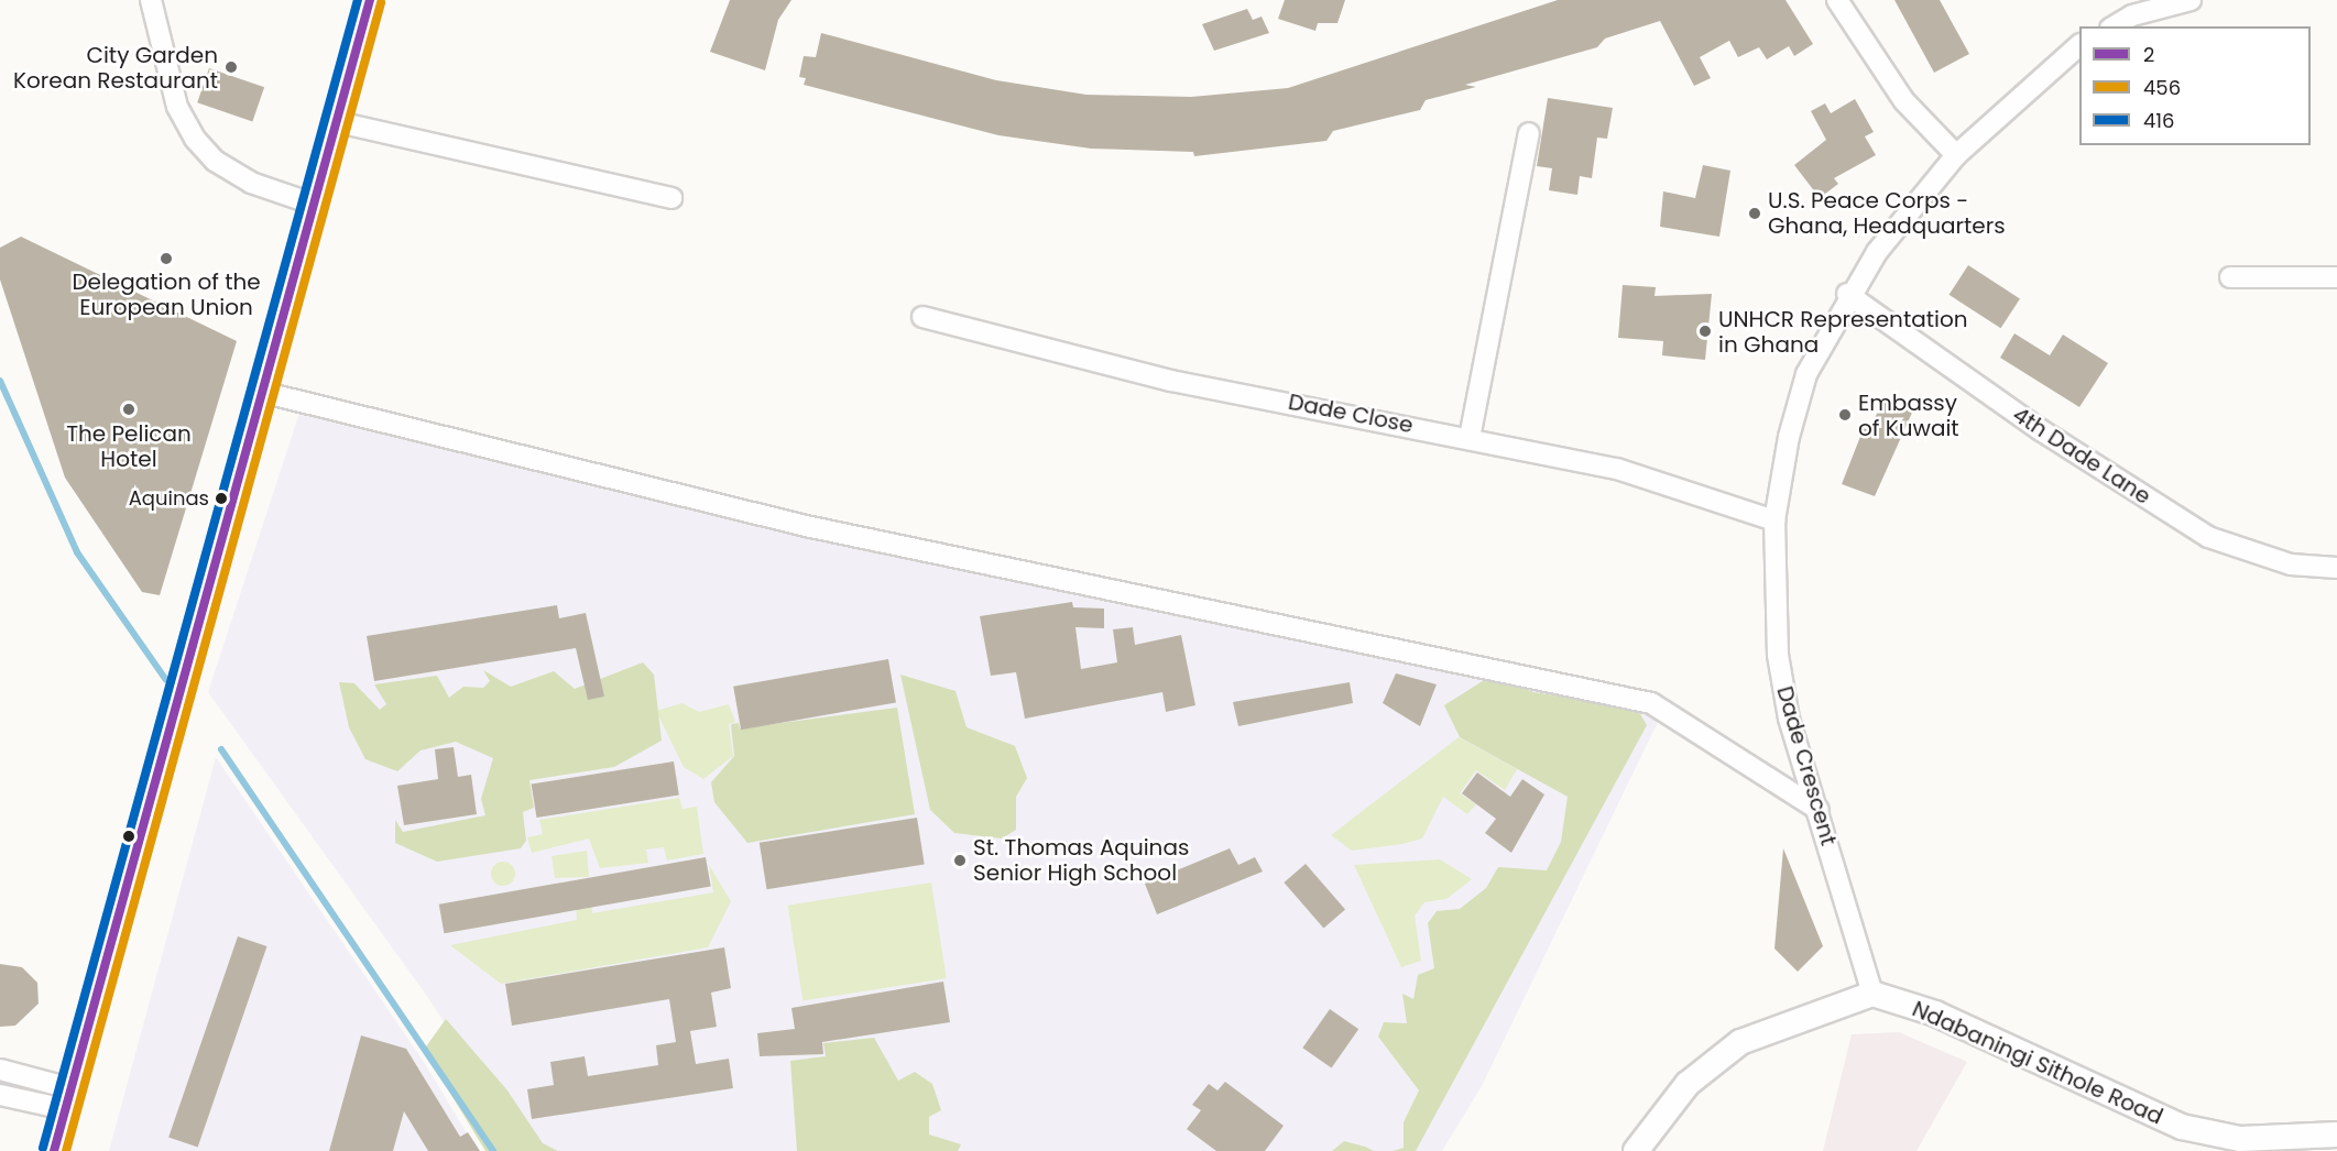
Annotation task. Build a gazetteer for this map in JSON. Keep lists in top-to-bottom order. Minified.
{"streets":{"street":["Dade Close","4th Dade Lane","Dade Crescent","Ndabaningi Sithole Road"]},"crossings":[["Dade Close","Dade Crescent"],["4th Dade Lane","Dade Crescent"],["Dade Crescent","Ndabaningi Sithole Road"]],"places":["City Garden Korean Restaurant","U.S. Peace Corps - Ghana, Headquarters","Delegation of the European Union","UNHCR Representation in Ghana","The Pelican Hotel","Embassy of Kuwait","Aquinas","St. Thomas Aquinas Senior High School"],"lines":["transit line 2","transit line 416","transit line 456"],"legend":["2","456","416"]}
